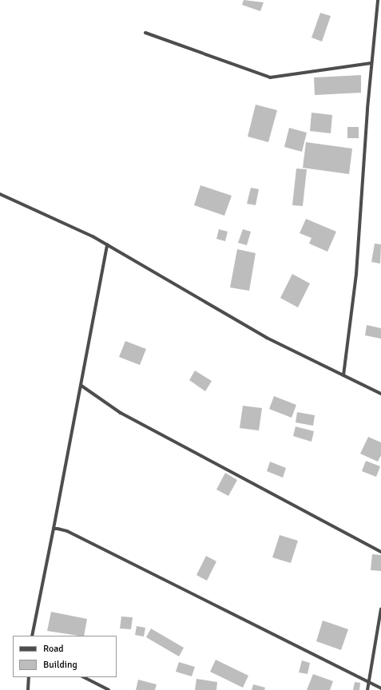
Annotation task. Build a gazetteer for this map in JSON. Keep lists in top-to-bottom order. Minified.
{"legend":["Road","Building"]}
